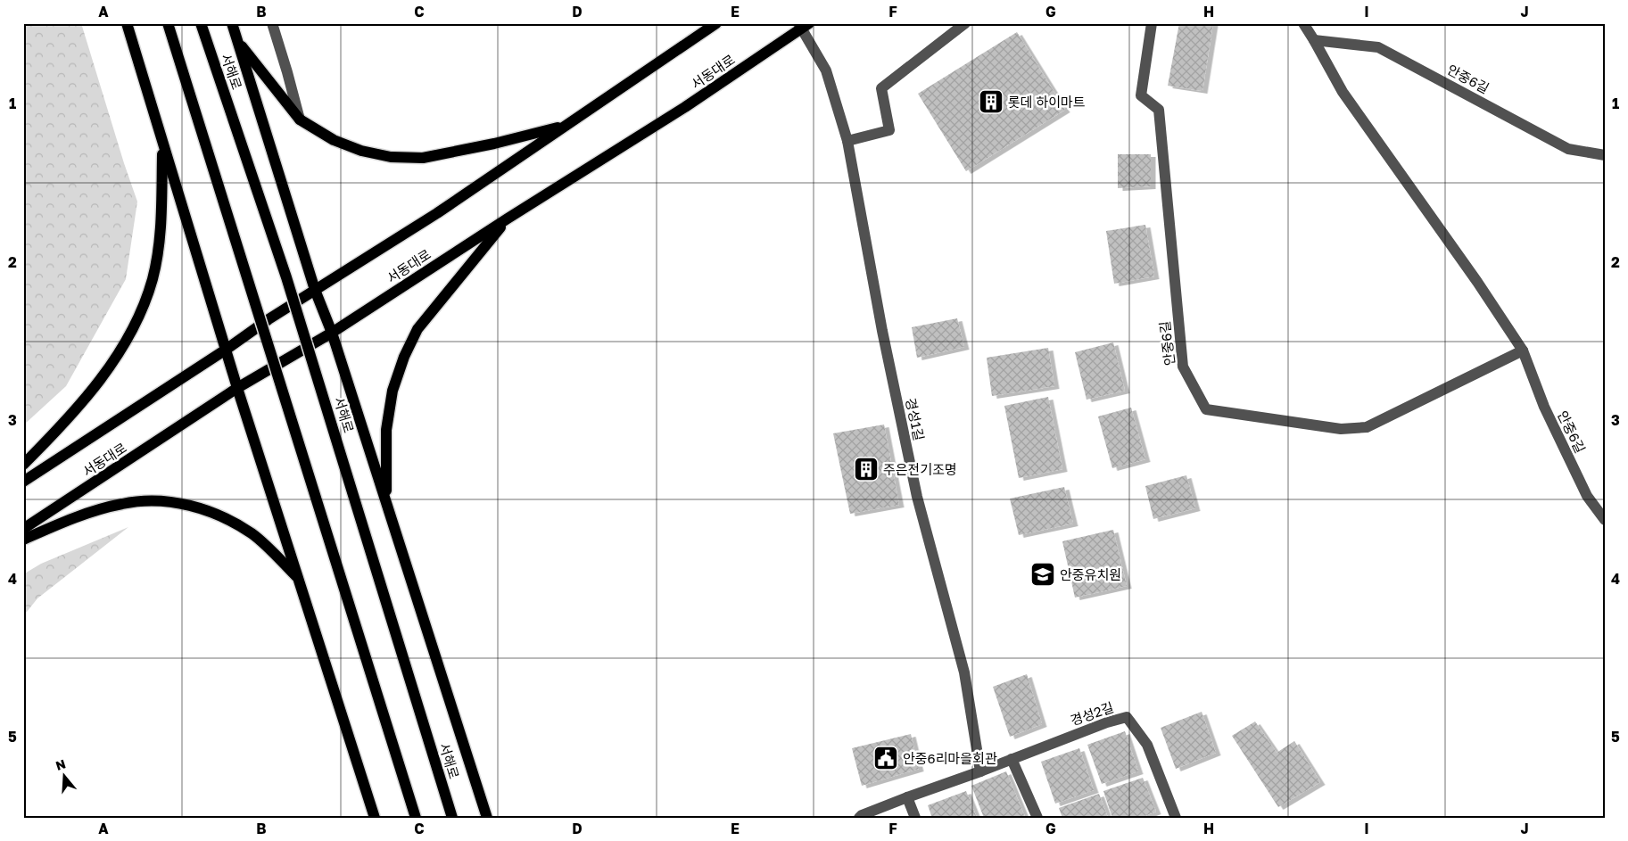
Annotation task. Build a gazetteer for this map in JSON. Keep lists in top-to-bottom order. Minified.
{"streets":{"main road":["서해로","서동대로"],"street":["안중6길","경성1길","경성2길"]},"crossings":[["서동대로","경성1길"],["경성1길","경성2길"]],"places":{"building":["롯데 하이마트","주은전기조명"],"school or university":["안중유치원"],"public building":["안중6리마을회관"]},"north":"top","grid":{"columns":["A","B","C","D","E","F","G","H","I","J"],"rows":["1","2","3","4","5"]}}
